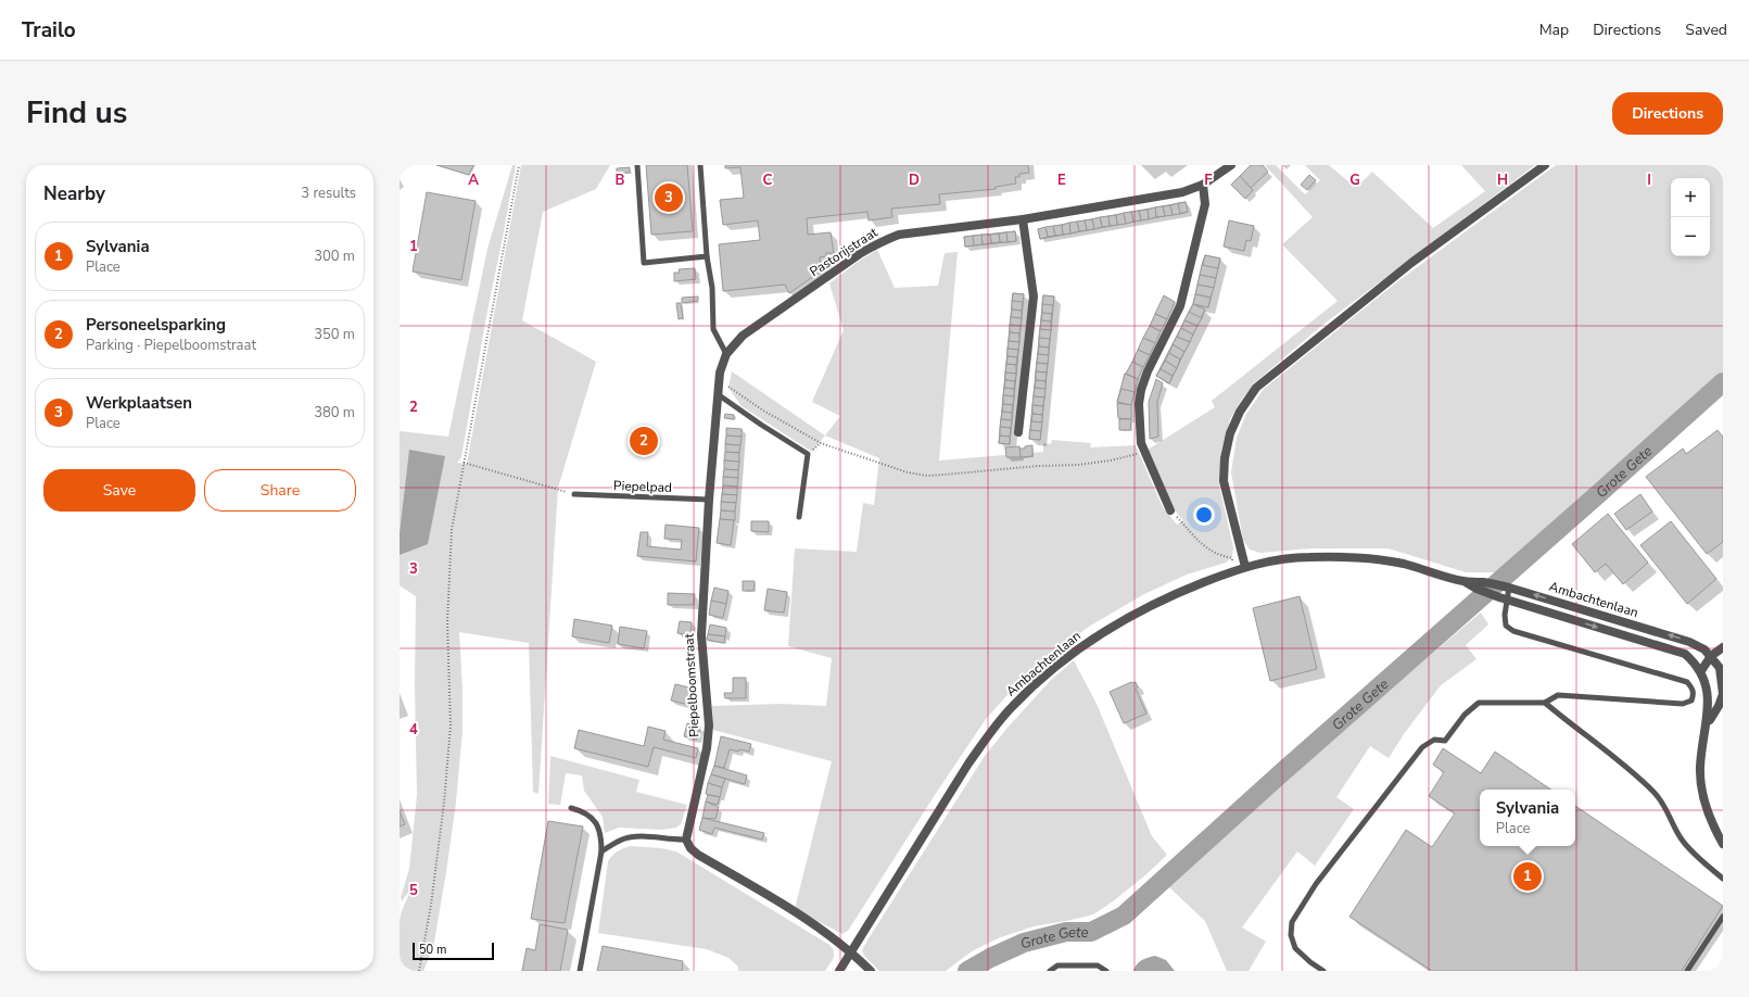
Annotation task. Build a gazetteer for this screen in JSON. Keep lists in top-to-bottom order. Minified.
{"streets":{"street":["Pastorijstraat","Ambachtenlaan","Piepelboomstraat"],"lane":["Piepelpad"]},"crossings":[["Pastorijstraat","Piepelboomstraat"],["Piepelpad","Piepelboomstraat"]],"water":["Grote Gete"],"scale_bar":"50 m","page":{"header":"Trailo","nav":["Map","Directions","Saved"],"title":"Find us","buttons":["Directions",["Save","Share"]],"heading":["Nearby","3 results"],"map_buttons":["+","−"],"pins":["3","2","1"],"list":[{"mark":"1","name":"Sylvania","note":"Place","value":"300 m"},{"mark":"2","name":"Personeelsparking","note":"Parking · Piepelboomstraat","value":"350 m"},{"mark":"3","name":"Werkplaatsen","note":"Place","value":"380 m"}],"popup":["Sylvania","Place"],"scale":"50 m"},"grid":{"columns":["A","B","C","D","E","F","G","H","I"],"rows":["1","2","3","4","5"]}}
